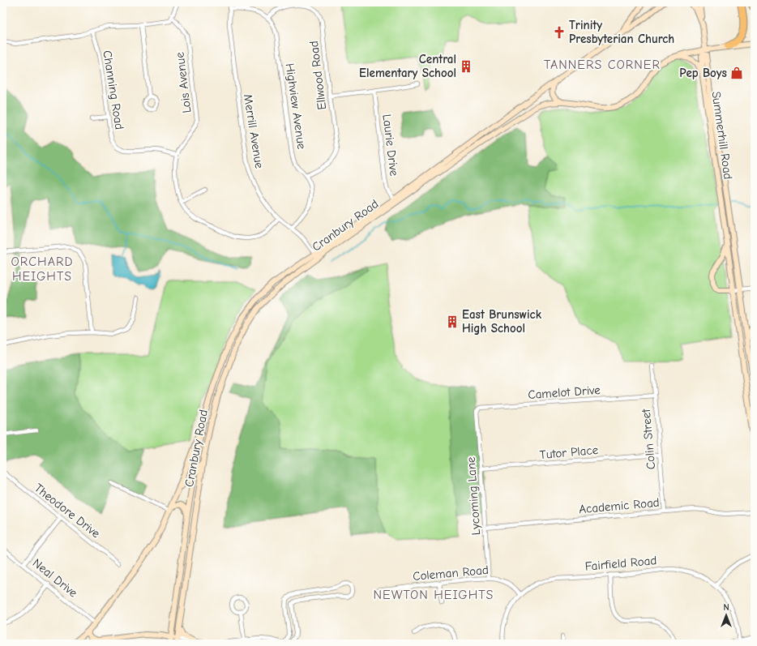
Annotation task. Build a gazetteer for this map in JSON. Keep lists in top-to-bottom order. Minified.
{"streets":{"main road":["Summerhill Road","Cranbury Road"],"street":["Ellwood Road","Lois Avenue","Channing Road","Highview Avenue","Merrill Avenue","Laurie Drive","Camelot Drive","Colin Street","Tutor Place","Lycoming Lane","Academic Road","Theodore Drive","Fairfield Road","Coleman Road","Neal Drive"]},"crossings":[["Ellwood Road","Highview Avenue"],["Lois Avenue","Channing Road"],["Lois Avenue","Merrill Avenue"],["Highview Avenue","Merrill Avenue"],["Merrill Avenue","Cranbury Road"],["Summerhill Road","Cranbury Road"],["Laurie Drive","Cranbury Road"],["Camelot Drive","Colin Street"],["Camelot Drive","Lycoming Lane"],["Colin Street","Tutor Place"],["Colin Street","Academic Road"],["Tutor Place","Lycoming Lane"],["Lycoming Lane","Academic Road"],["Lycoming Lane","Coleman Road"],["Fairfield Road","Coleman Road"]],"districts":["TANNERS CORNER","ORCHARD HEIGHTS","NEWTON HEIGHTS"],"places":{"church":["Trinity Presbyterian Church"],"building":["Central Elementary School","East Brunswick High School"],"shop":["Pep Boys"]},"north":"top"}
